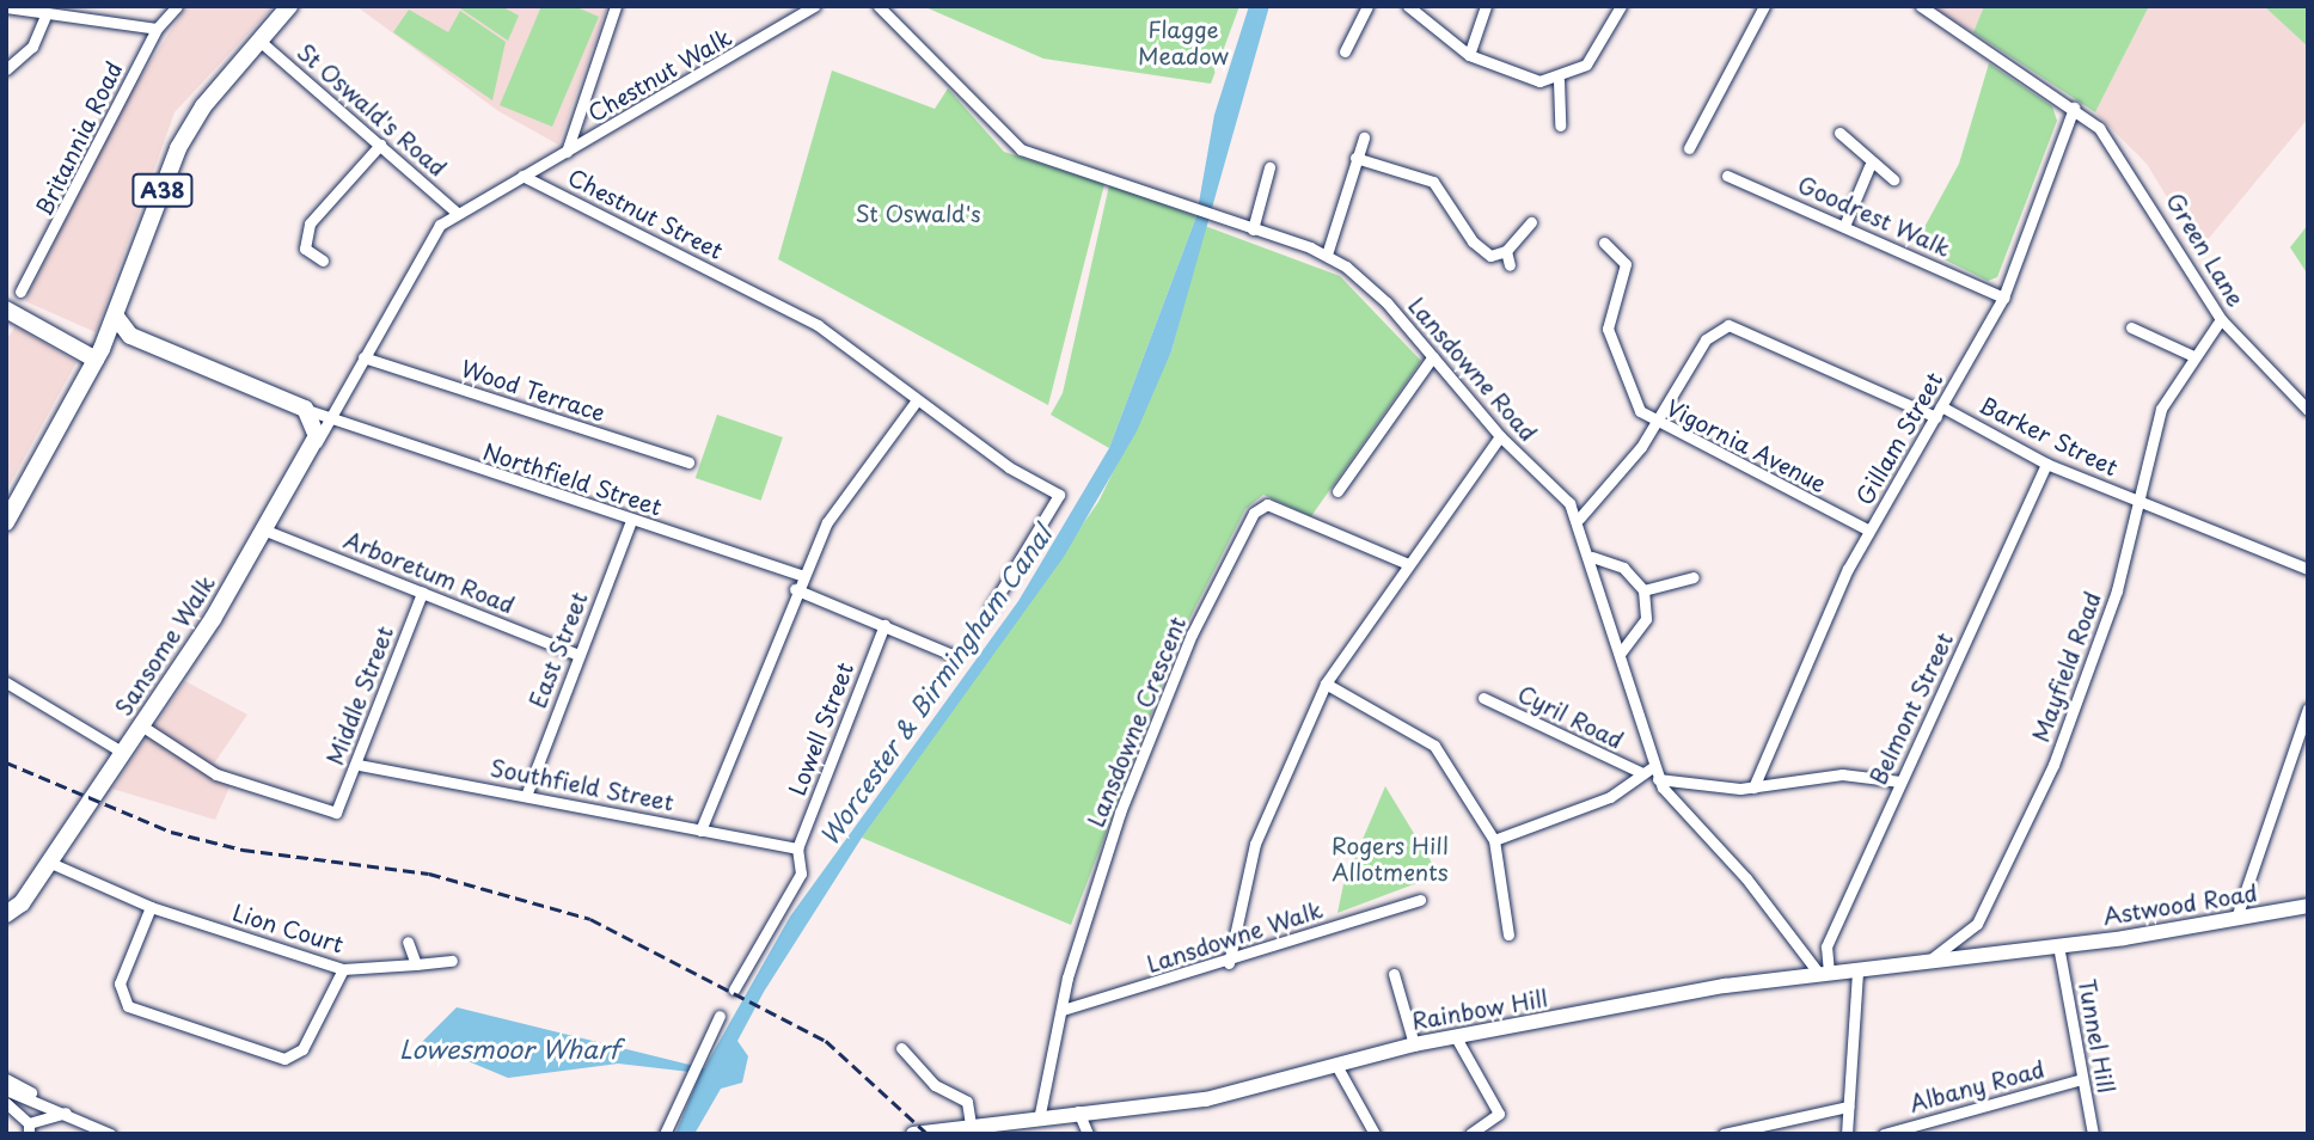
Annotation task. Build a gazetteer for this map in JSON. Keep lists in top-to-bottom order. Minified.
{"streets":{"main road":["A38","Sansome Walk","Astwood Road","Rainbow Hill"],"street":["Chestnut Walk","St Oswald's Road","Britannia Road","Chestnut Street","Goodrest Walk","Green Lane","Lansdowne Road","Wood Terrace","Barker Street","Gillam Street","Vigornia Avenue","Northfield Street","Arboretum Road","East Street","Mayfield Road","Middle Street","Belmont Street","Cyril Road","Lansdowne Crescent","Lowell Street","Southfield Street","Lion Court","Lansdowne Walk","Tunnel Hill","Albany Road"]},"crossings":[["Chestnut Walk","Chestnut Street"],["St Oswald's Road","A38"],["St Oswald's Road","Sansome Walk"],["Goodrest Walk","Gillam Street"],["Green Lane","Gillam Street"],["Green Lane","Mayfield Road"],["Lansdowne Road","Belmont Street"],["Lansdowne Road","Rainbow Hill"],["Wood Terrace","Sansome Walk"],["Barker Street","Gillam Street"],["Barker Street","Mayfield Road"],["Barker Street","Belmont Street"],["Gillam Street","Vigornia Avenue"],["Northfield Street","Sansome Walk"],["Northfield Street","East Street"],["Arboretum Road","Sansome Walk"],["Arboretum Road","East Street"],["Arboretum Road","Middle Street"],["Sansome Walk","Middle Street"],["Sansome Walk","Lion Court"],["East Street","Southfield Street"],["Mayfield Road","Rainbow Hill"],["Middle Street","Southfield Street"],["Belmont Street","Rainbow Hill"],["Lansdowne Crescent","Lansdowne Walk"],["Lansdowne Crescent","Rainbow Hill"],["Lowell Street","Southfield Street"],["Astwood Road","Rainbow Hill"],["Astwood Road","Tunnel Hill"],["Rainbow Hill","Tunnel Hill"],["Tunnel Hill","Albany Road"]],"water":["Worcester & Birmingham Canal","Lowesmoor Wharf"],"parks":["Flagge Meadow","St Oswald's","Rogers Hill Allotments"]}
